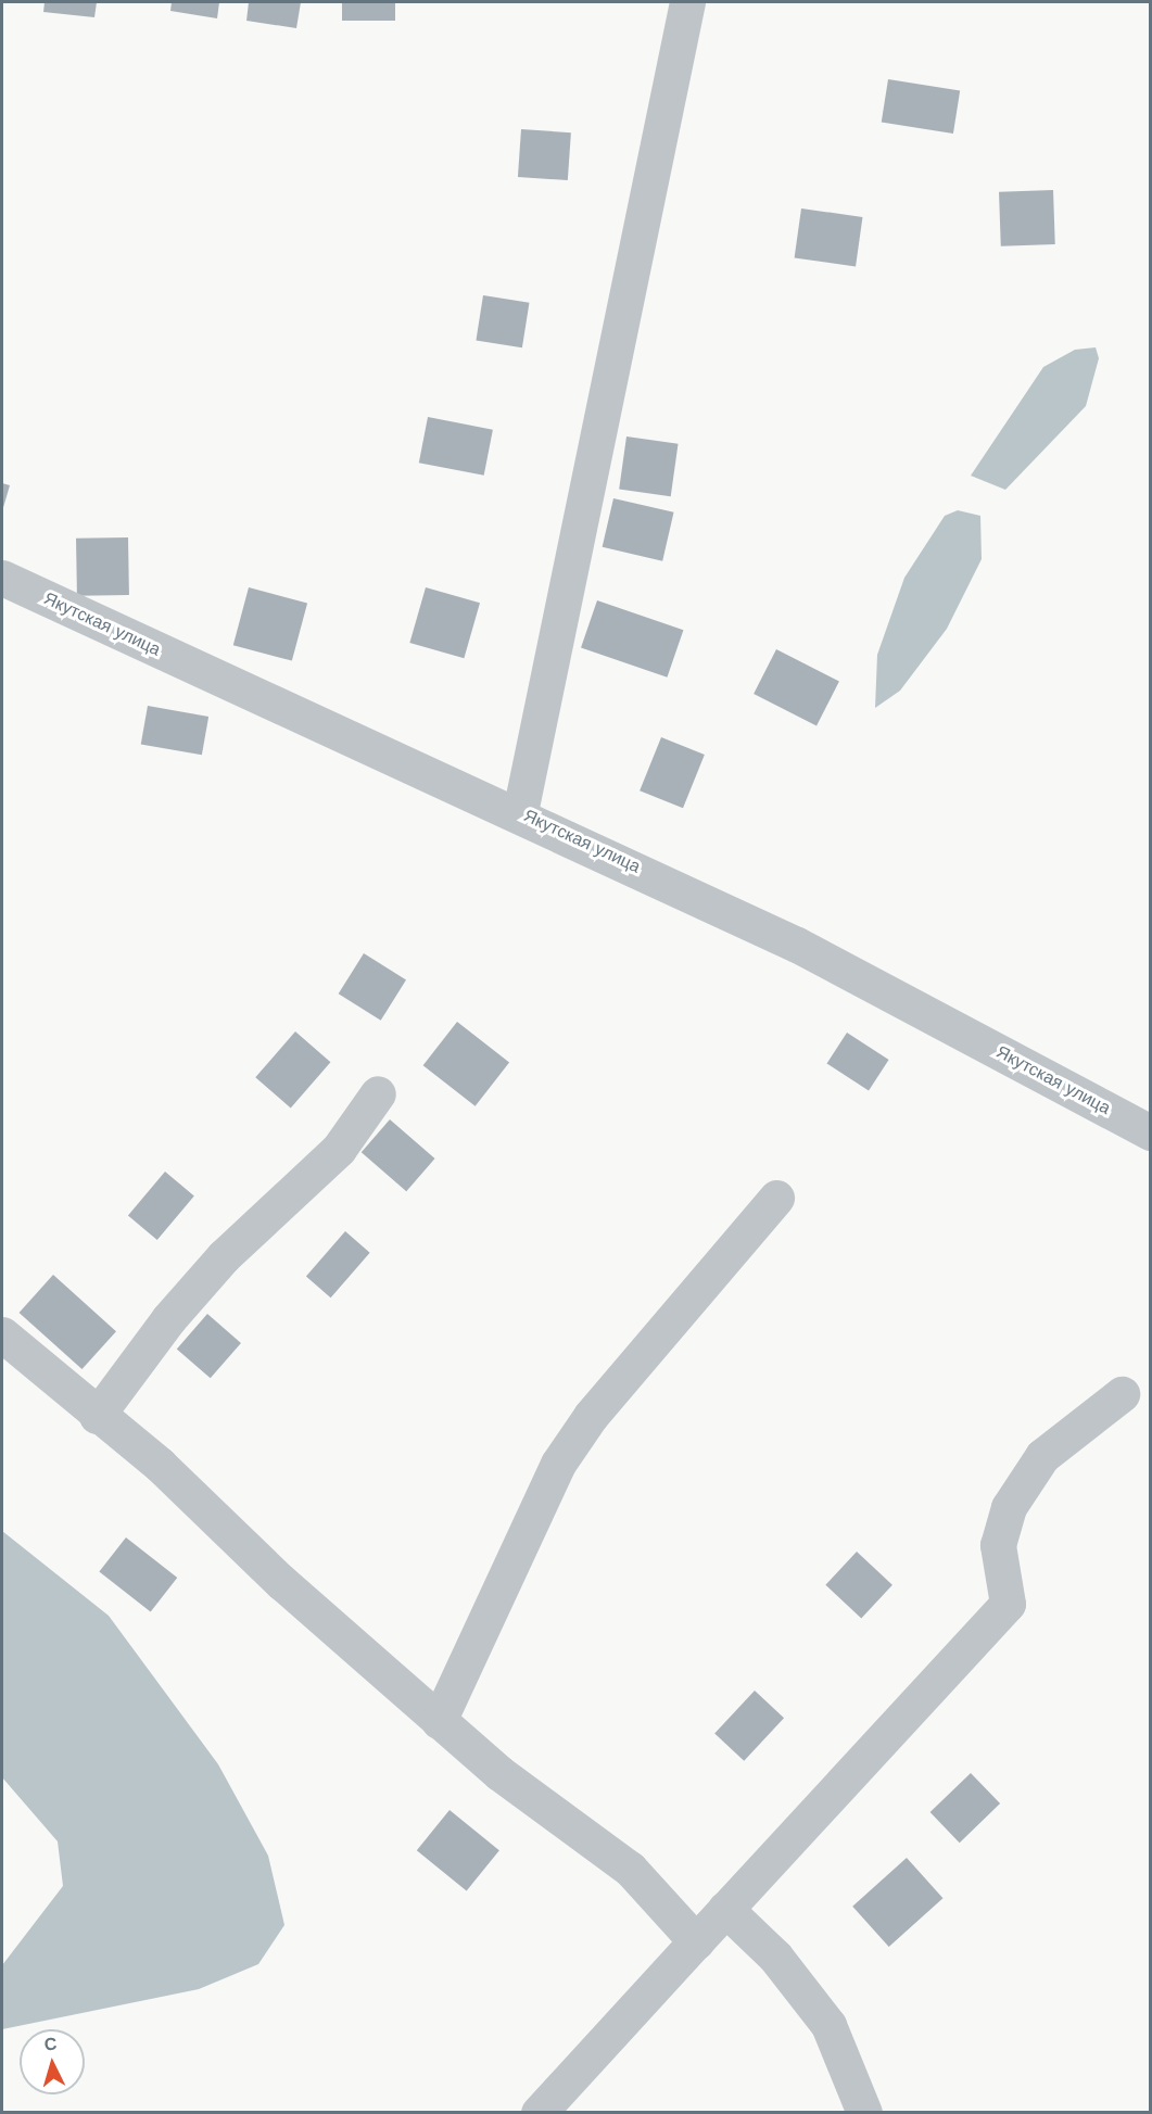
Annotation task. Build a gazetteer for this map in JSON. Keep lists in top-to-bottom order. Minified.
{"streets":{"street":["Якутская улица"]},"north":"top"}
